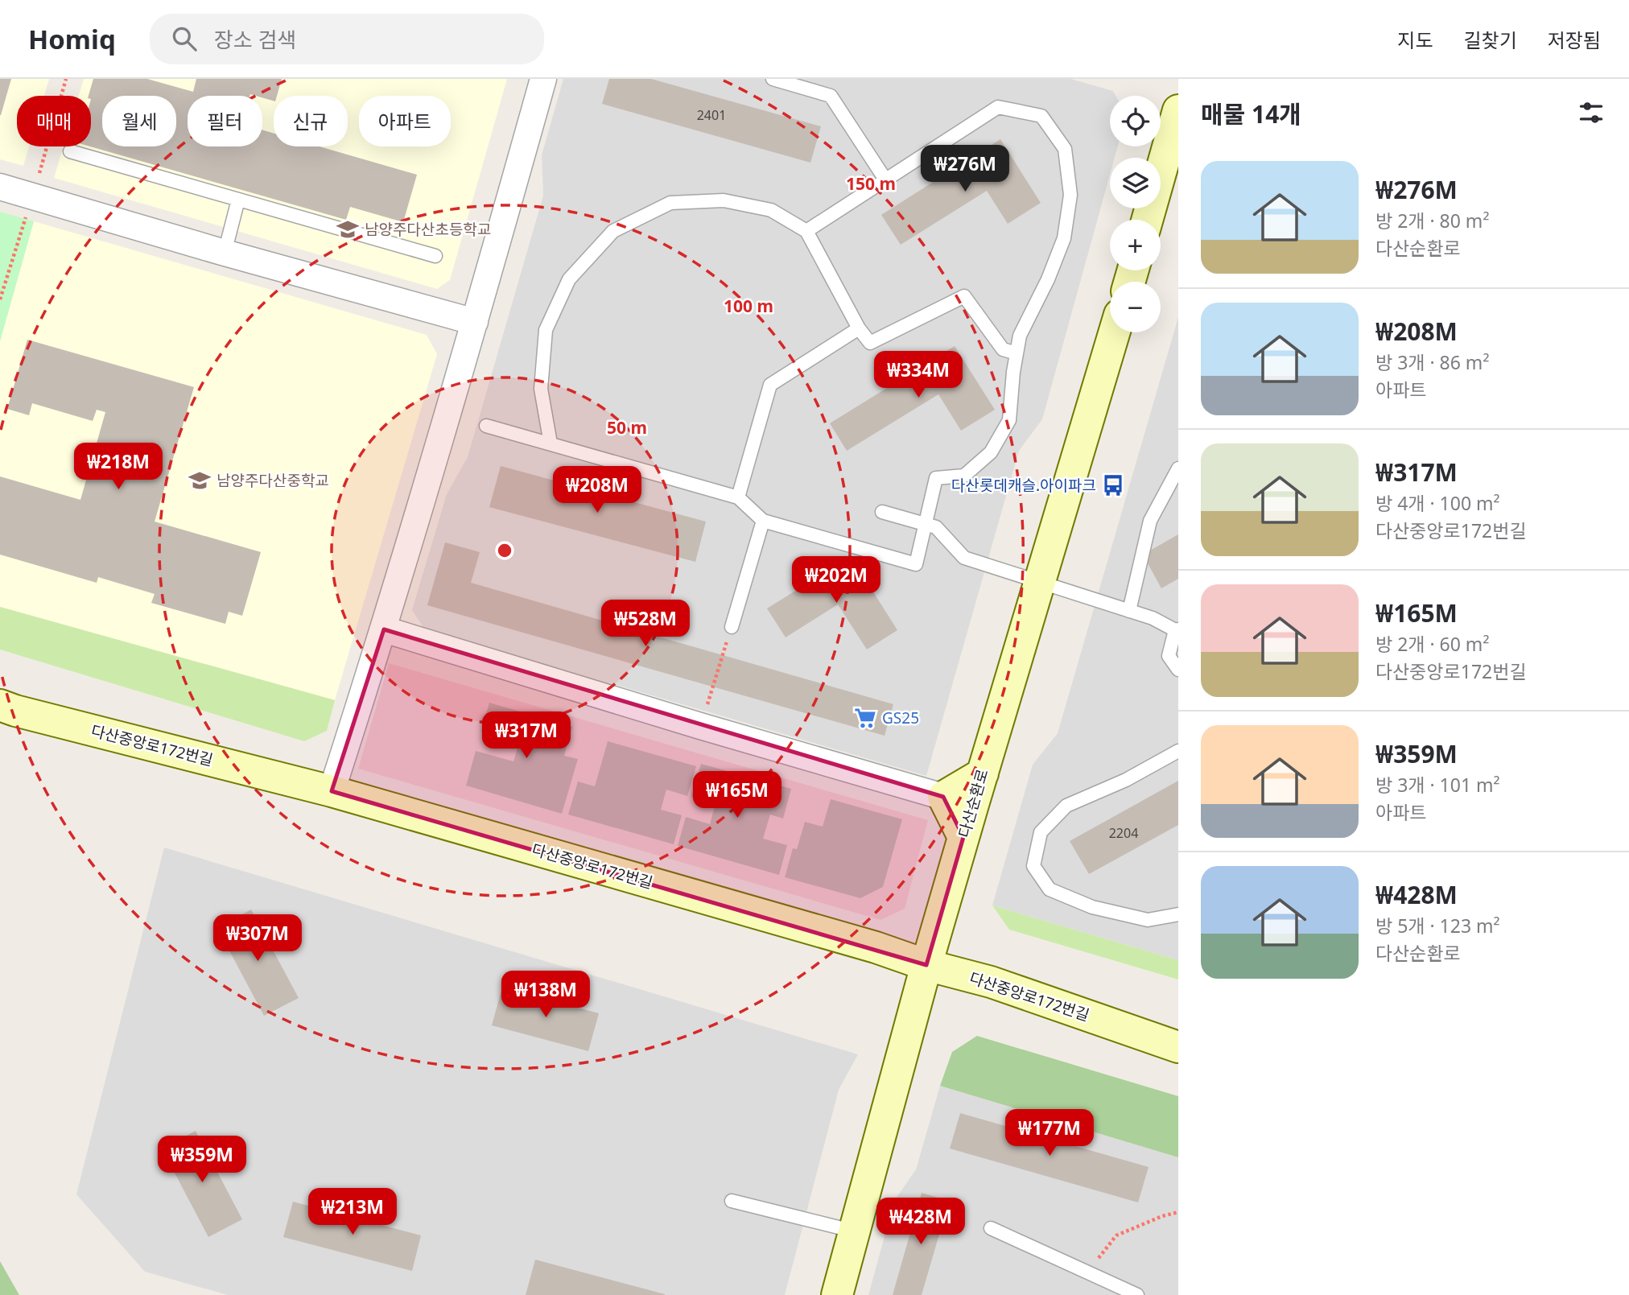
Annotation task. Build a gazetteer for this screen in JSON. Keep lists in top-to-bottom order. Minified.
{"streets":{"street":["다산중앙로172번길","다산순환로"]},"crossings":[["다산중앙로172번길","다산순환로"]],"places":{"school or university":["남양주다산초등학교","남양주다산중학교"],"bus stop":["다산롯데캐슬.아이파크"],"supermarket":["GS25"]},"house_numbers":["2401","2204"],"page":{"header":"Homiq","search":"장소 검색","nav":["지도","길찾기","저장됨"],"heading":"매물 14개","map_buttons":["+","−"],"chip":["매매","월세","필터","신규","아파트"],"price":["₩276M","₩334M","₩218M","₩208M","₩202M","₩528M","₩317M","₩165M","₩307M","₩138M","₩177M","₩359M","₩213M","₩428M"],"list":[{"name":"₩276M","note":"방 2개 · 80 m² · 다산순환로"},{"name":"₩208M","note":"방 3개 · 86 m² · 아파트"},{"name":"₩317M","note":"방 4개 · 100 m² · 다산중앙로172번길"},{"name":"₩165M","note":"방 2개 · 60 m² · 다산중앙로172번길"},{"name":"₩359M","note":"방 3개 · 101 m² · 아파트"},{"name":"₩428M","note":"방 5개 · 123 m² · 다산순환로"}]},"rings":["150 m","100 m","50 m"]}
